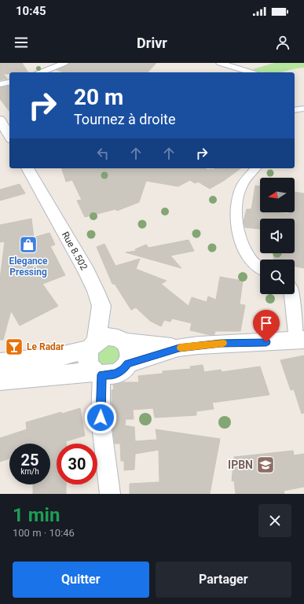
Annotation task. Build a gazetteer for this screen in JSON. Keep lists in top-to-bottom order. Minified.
{"streets":{"main road":["Rue 8.502"]},"places":{"shop":["Elegance Pressing"],"bar":["Le Radar"],"school or university":["IPBN"]},"north":"left","page":{"status":"10:45","header":"Drivr","turn":["20 m","Tournez à droite"],"speed":"25 km/h","limit":"30","heading":["1 min","100 m · 10:46"],"buttons":["Quitter","Partager"]}}
